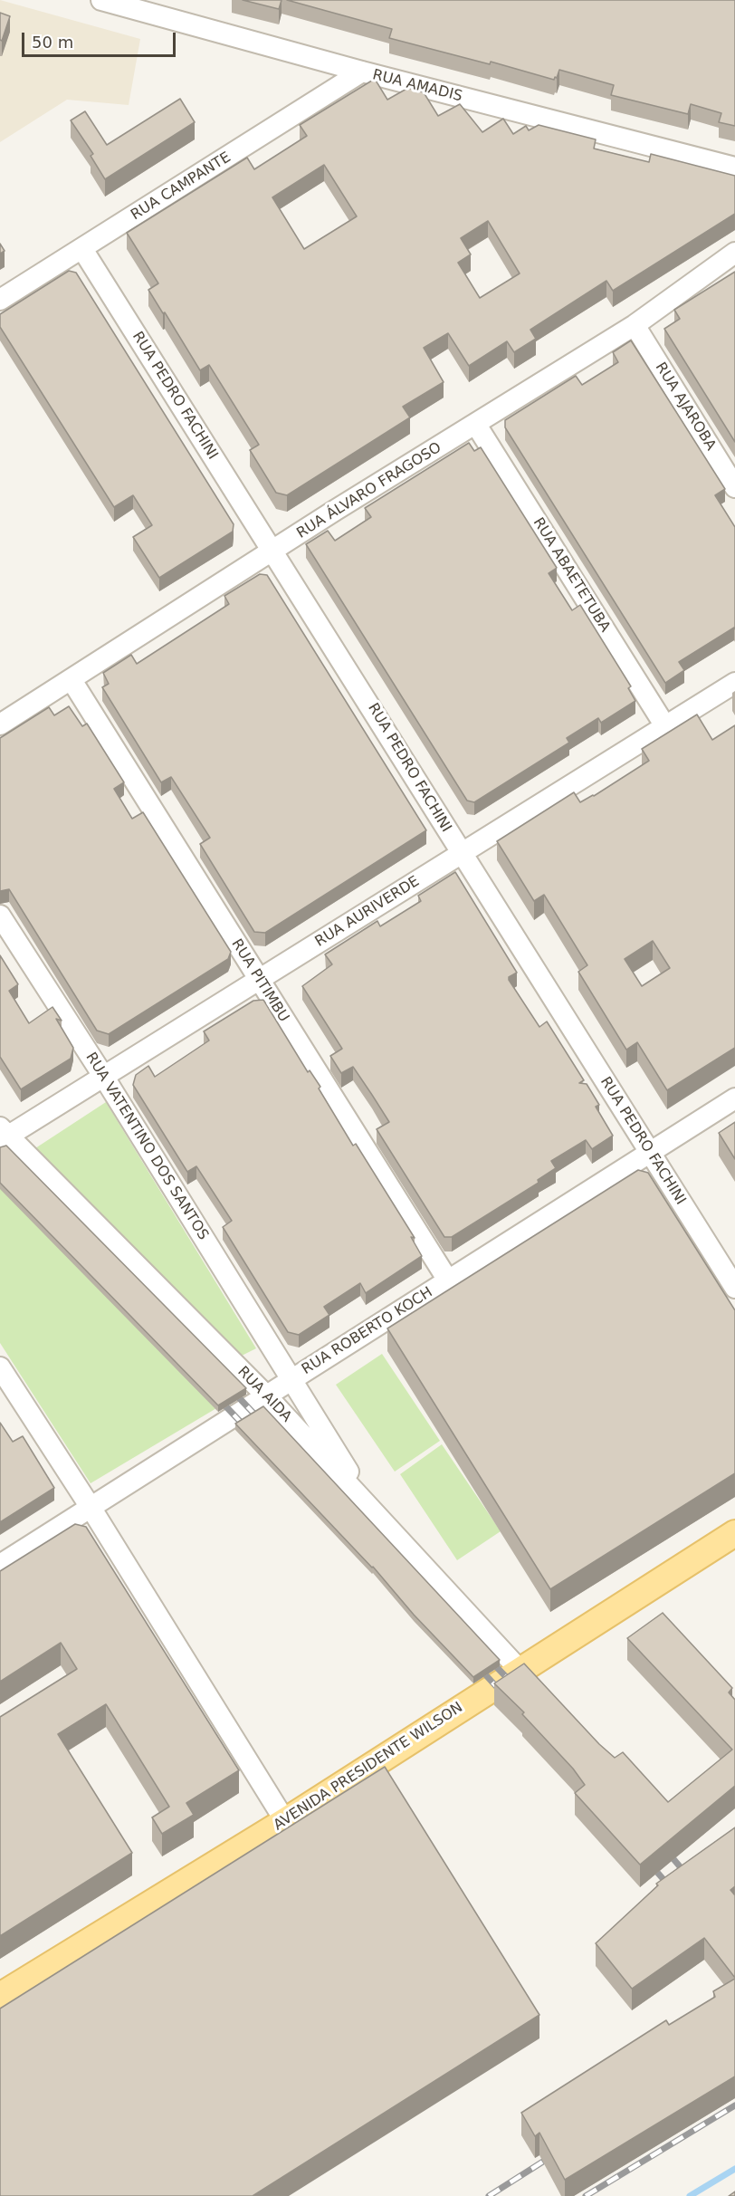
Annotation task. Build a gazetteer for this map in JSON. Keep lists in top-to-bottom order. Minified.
{"streets":{"main road":["AVENIDA PRESIDENTE WILSON"],"street":["RUA AMADIS","RUA CAMPANTE","RUA PEDRO FACHINI","RUA AJAROBA","RUA ÁLVARO FRAGOSO","RUA ABAETETUBA","RUA AURIVERDE","RUA PITIMBU","RUA VATENTINO DOS SANTOS","RUA ROBERTO KOCH","RUA AIDA"]},"crossings":[["RUA AMADIS","RUA CAMPANTE"],["RUA CAMPANTE","RUA PEDRO FACHINI"],["RUA PEDRO FACHINI","RUA ÁLVARO FRAGOSO"],["RUA PEDRO FACHINI","RUA AURIVERDE"],["RUA PEDRO FACHINI","RUA ROBERTO KOCH"],["RUA AJAROBA","RUA ÁLVARO FRAGOSO"],["RUA ÁLVARO FRAGOSO","RUA ABAETETUBA"],["RUA ÁLVARO FRAGOSO","RUA PITIMBU"],["RUA ABAETETUBA","RUA AURIVERDE"],["RUA AURIVERDE","RUA PITIMBU"],["RUA AURIVERDE","RUA VATENTINO DOS SANTOS"],["RUA AURIVERDE","RUA AIDA"],["RUA PITIMBU","RUA ROBERTO KOCH"],["RUA VATENTINO DOS SANTOS","RUA ROBERTO KOCH"],["RUA VATENTINO DOS SANTOS","RUA AIDA"],["RUA ROBERTO KOCH","RUA AIDA"],["RUA AIDA","AVENIDA PRESIDENTE WILSON"]],"scale_bar":"50 m"}
